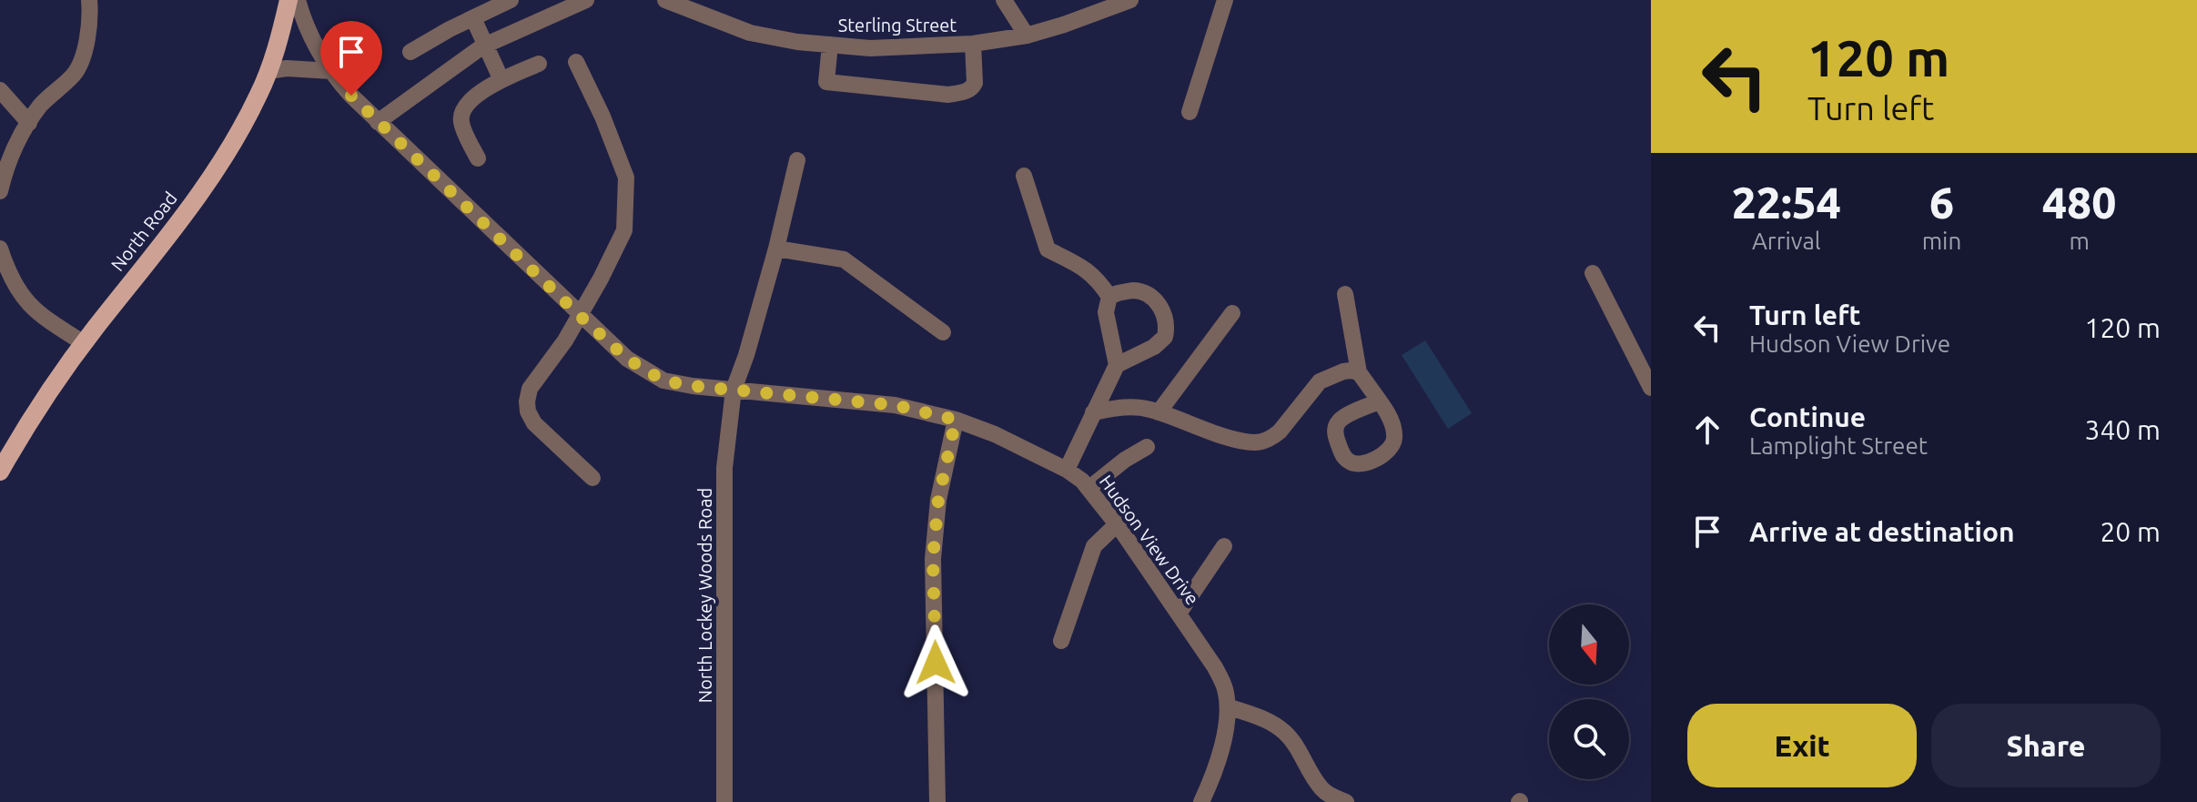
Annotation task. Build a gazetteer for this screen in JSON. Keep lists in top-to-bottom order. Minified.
{"streets":{"main road":["North Road"],"street":["Sterling Street","Hudson View Drive","North Lockey Woods Road"]},"crossings":[["Hudson View Drive","North Lockey Woods Road"]],"north":"bottom","page":{"turn":["120 m","Turn left"],"eta":["22:54","Arrival","6","min","480","m"],"list":[{"name":"Turn left","note":"Hudson View Drive","value":"120 m"},{"name":"Continue","note":"Lamplight Street","value":"340 m"},{"name":"Arrive at destination","value":"20 m"}],"buttons":["Exit","Share"]}}
